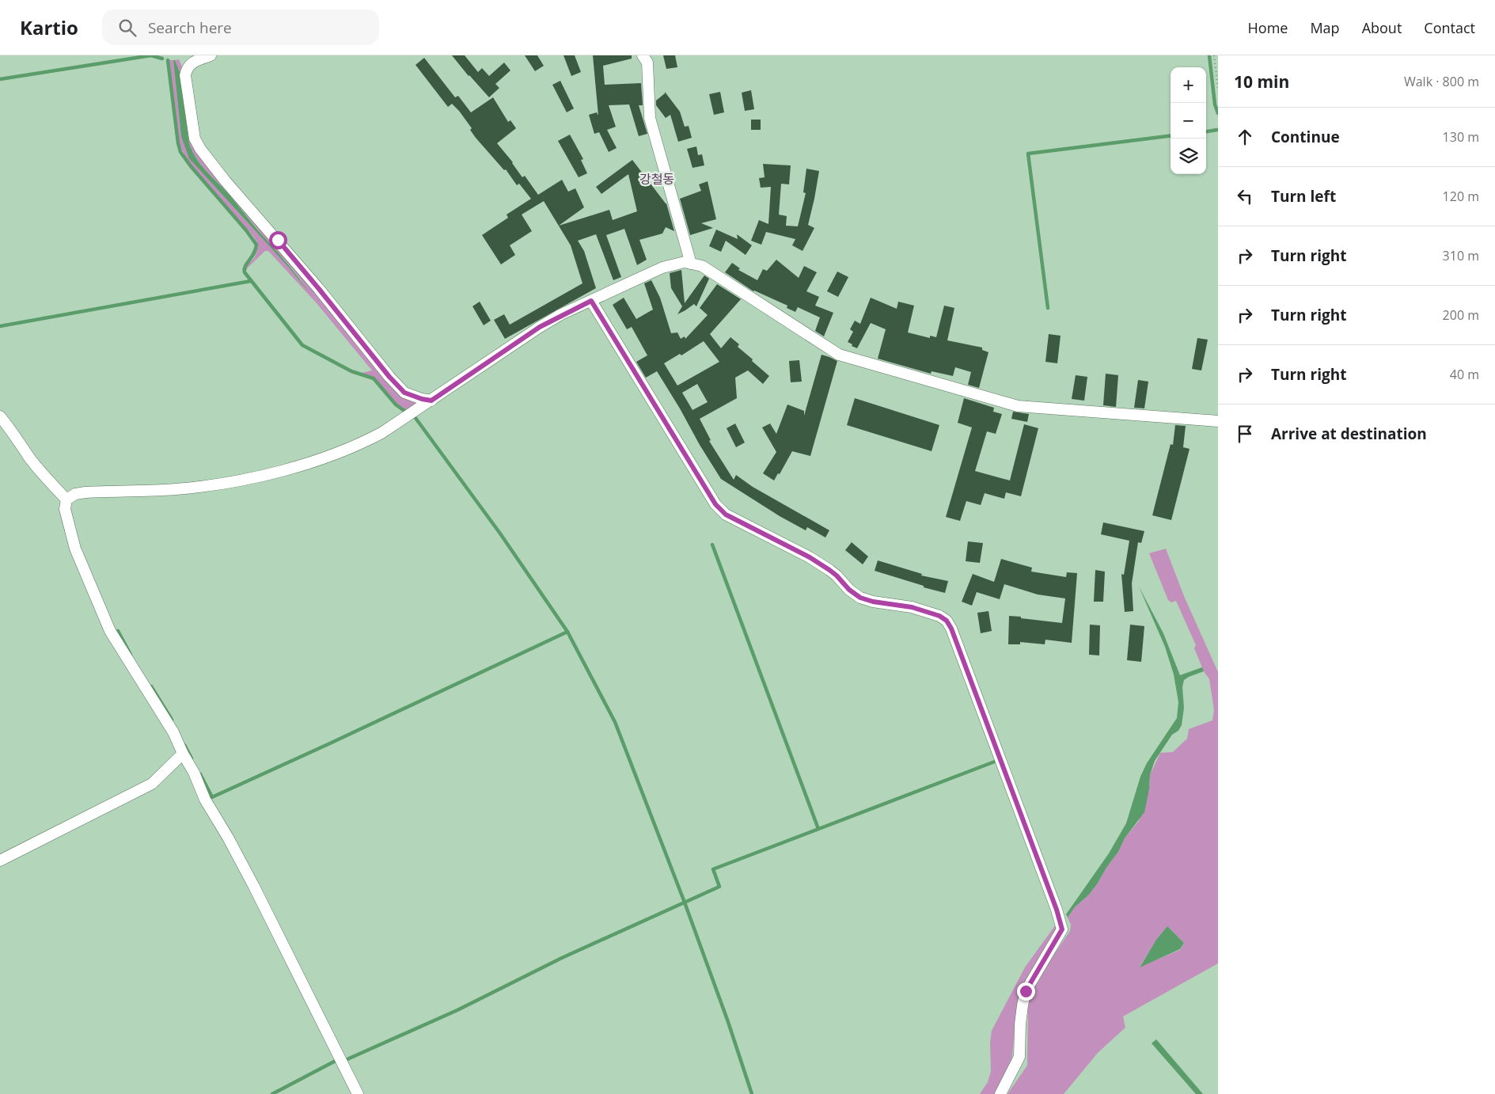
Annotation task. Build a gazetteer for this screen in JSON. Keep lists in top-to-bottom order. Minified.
{"districts":["강철동"],"page":{"header":"Kartio","search":"Search here","nav":["Home","Map","About","Contact"],"heading":["10 min","Walk · 800 m"],"map_buttons":["+","−"],"list":[["Continue","130 m"],["Turn left","120 m"],["Turn right","310 m"],["Turn right","200 m"],["Turn right","40 m"],"Arrive at destination"]}}
